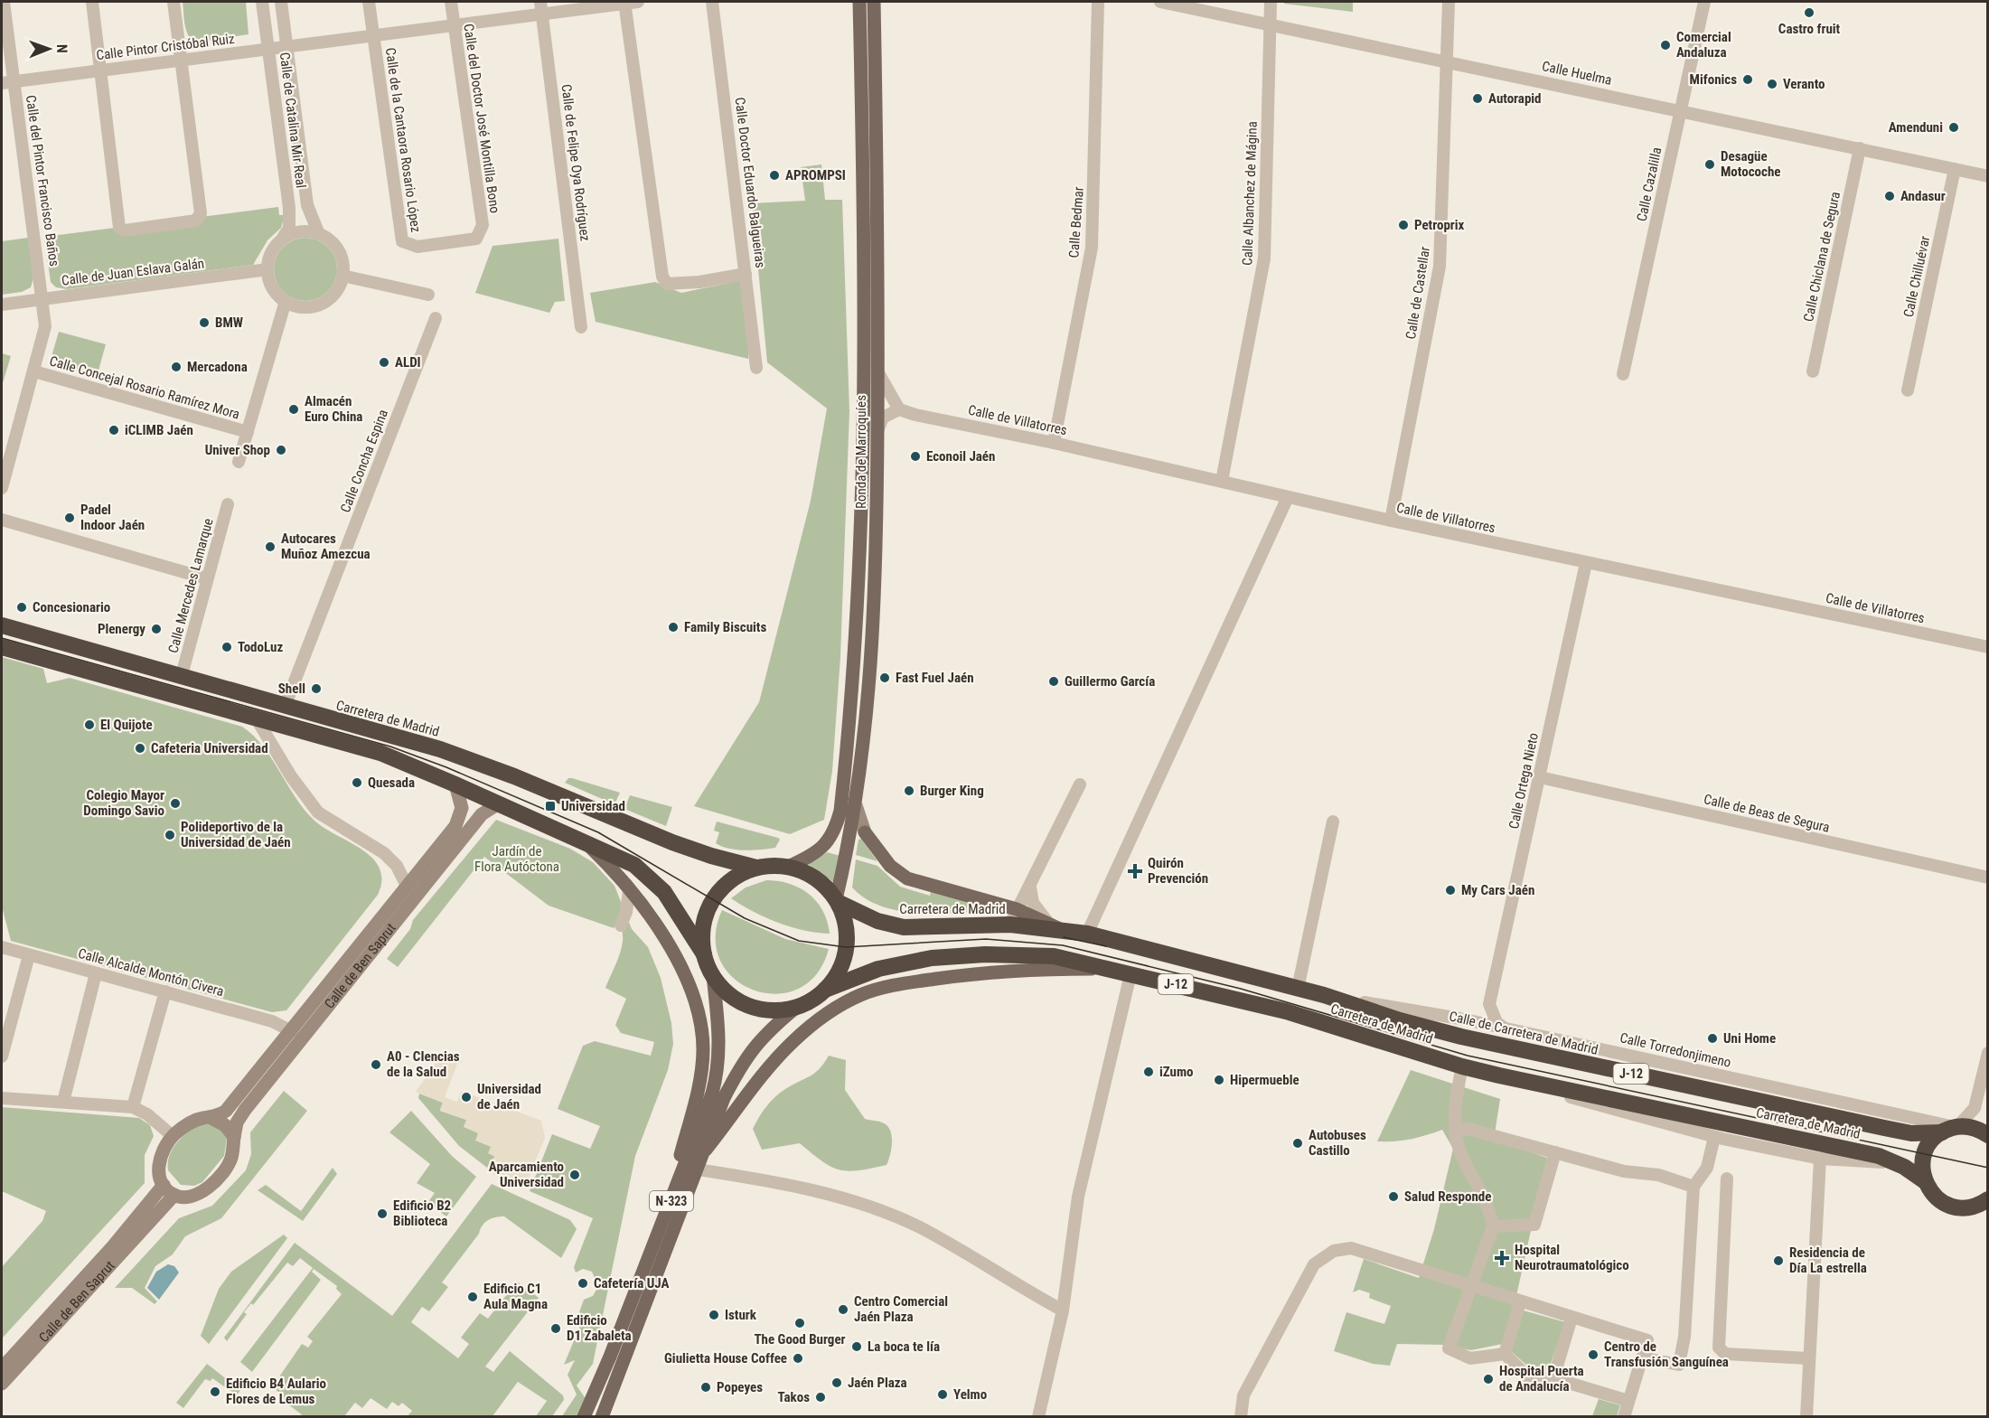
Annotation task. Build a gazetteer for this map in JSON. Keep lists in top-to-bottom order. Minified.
{"streets":{"highway":["Carretera de Madrid","J-12","Calle de Carretera de Madrid"],"main road":["Ronda de Marroquíes","N-323"],"street":["Calle Pintor Cristóbal Ruiz","Calle Huelma","Calle del Doctor José Montilla Bono","Calle de Catalina Mir Real","Calle de la Cantaora Rosario López","Calle de Felipe Oya Rodríguez","Calle del Pintor Francisco Baños","Calle Doctor Eduardo Balgueiras","Calle Cazalilla","Calle Albanchez de Mágina","Calle Bedmar","Calle Chiclana de Segura","Calle de Juan Eslava Galán","Calle Chilluévar","Calle de Castellar","Calle Concejal Rosario Ramírez Mora","Calle de Villatorres","Calle Concha Espina","Calle Mercedes Lamarque","Calle Ortega Nieto","Calle de Beas de Segura","Calle de Ben Saprut","Calle Alcalde Montón Civera","Calle Torredonjimeno"]},"crossings":[["Calle Pintor Cristóbal Ruiz","Calle del Doctor José Montilla Bono"],["Calle Pintor Cristóbal Ruiz","Calle de Catalina Mir Real"],["Calle Pintor Cristóbal Ruiz","Calle de la Cantaora Rosario López"],["Calle Pintor Cristóbal Ruiz","Calle de Felipe Oya Rodríguez"],["Calle Pintor Cristóbal Ruiz","Calle del Pintor Francisco Baños"],["Calle Huelma","Calle Cazalilla"],["Calle Huelma","Calle Albanchez de Mágina"],["Calle Huelma","Calle Chiclana de Segura"],["Calle Huelma","Calle Chilluévar"],["Calle Huelma","Calle de Castellar"],["Calle del Doctor José Montilla Bono","Calle de la Cantaora Rosario López"],["Calle de Catalina Mir Real","Calle de Juan Eslava Galán"],["Calle del Pintor Francisco Baños","Calle de Juan Eslava Galán"],["Calle del Pintor Francisco Baños","Calle Concejal Rosario Ramírez Mora"],["Calle Albanchez de Mágina","Calle de Villatorres"],["Calle Bedmar","Calle de Villatorres"],["Calle de Castellar","Calle de Villatorres"],["Calle de Villatorres","Calle Ortega Nieto"],["Ronda de Marroquíes","Carretera de Madrid"],["Ronda de Marroquíes","N-323"],["Calle Concha Espina","Carretera de Madrid"],["Calle Mercedes Lamarque","Carretera de Madrid"],["Carretera de Madrid","Calle de Carretera de Madrid"],["Carretera de Madrid","Calle Torredonjimeno"],["Carretera de Madrid","N-323"],["Calle Ortega Nieto","Calle de Beas de Segura"],["Calle de Ben Saprut","Calle Alcalde Montón Civera"],["Calle de Carretera de Madrid","Calle Torredonjimeno"]],"parks":["Jardín de Flora Autóctona"],"places":{"other":["Castro fruit","Comercial Andaluza","Mifonics","Veranto","Autorapid","Amenduni","Desagüe Motocoche","APROMPSI","Andasur","Petroprix","BMW","ALDI","Mercadona","Almacén Euro China","iCLIMB Jaén","Univer Shop","Econoil Jaén","Padel Indoor Jaén","Autocares Muñoz Amezcua","Concesionario","Family Biscuits","Plenergy","TodoLuz","Fast Fuel Jaén","Guillermo García","Shell","El Quijote","Cafeteria Universidad","Quesada","Burger King","Colegio Mayor Domingo Savio","Polideportivo de la Universidad de Jaén","My Cars Jaén","Uni Home","A0 - CIencias de la Salud","iZumo","Hipermueble","Universidad de Jaén","Autobuses Castillo","Aparcamiento Universidad","Salud Responde","Edificio B2 Biblioteca","Residencia de Día La estrella","Cafetería UJA","Edificio C1 Aula Magna","Centro Comercial Jaén Plaza","Isturk","The Good Burger","Edificio D1 Zabaleta","La boca te lía","Centro de Transfusión Sanguínea","Giulietta House Coffee","Hospital Puerta de Andalucía","Jaén Plaza","Popeyes","Edificio B4 Aulario Flores de Lemus","Yelmo","Takos"],"transit":["Universidad"],"health":["Quirón Prevención","Hospital Neurotraumatológico"]},"north":"right"}
